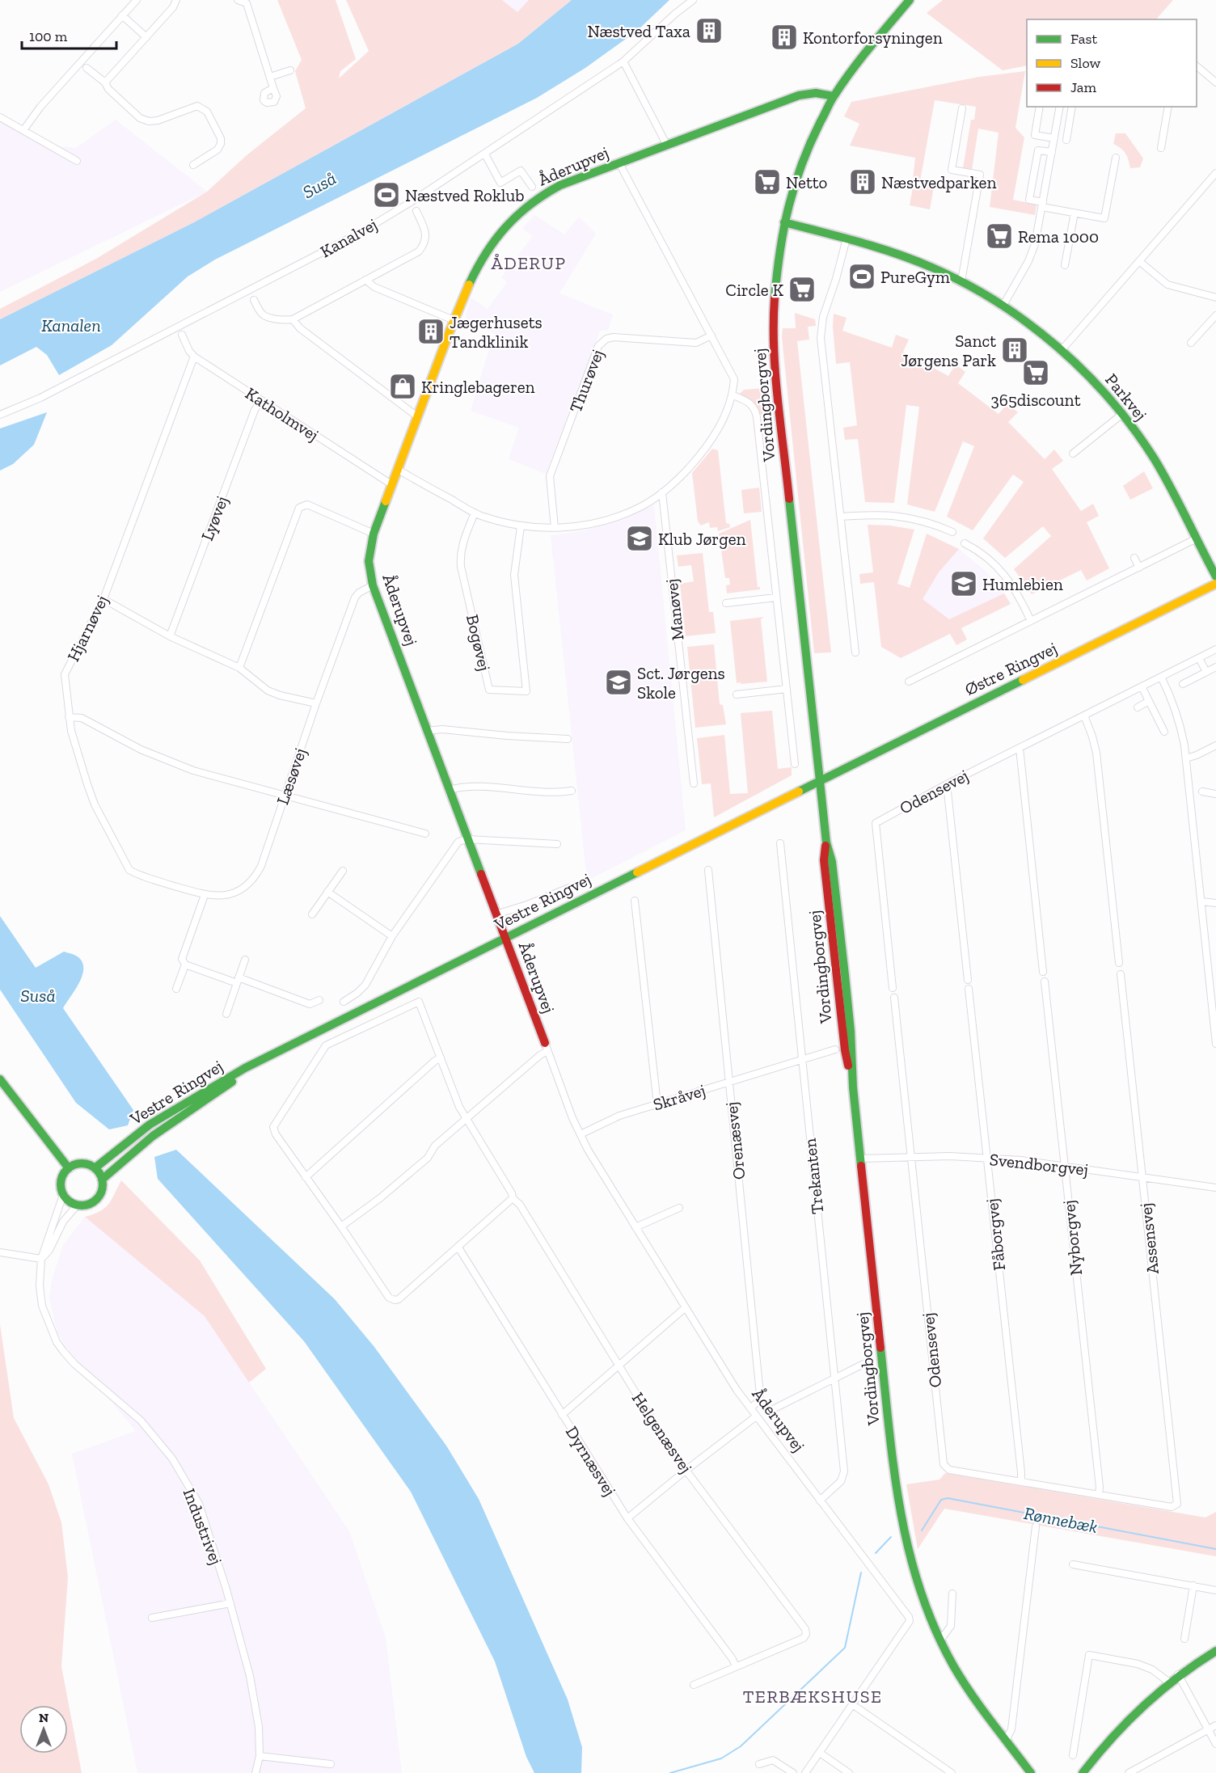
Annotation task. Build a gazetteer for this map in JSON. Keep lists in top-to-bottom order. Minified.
{"streets":{"street":["Åderupvej","Kanalvej","Thurøvej","Parkvej","Vordingborgvej","Katholmvej","Lyøvej","Manøvej","Hjarnøvej","Bogøvej","Østre Ringvej","Læsøvej","Odensevej","Vestre Ringvej","Skråvej","Orenæsvej","Svendborgvej","Trekanten","Fåborgvej","Nyborgvej","Assensvej","Helgenæsvej","Dyrnæsvej","Industrivej"]},"crossings":[["Åderupvej","Vordingborgvej"],["Åderupvej","Katholmvej"],["Åderupvej","Læsøvej"],["Åderupvej","Vestre Ringvej"],["Åderupvej","Skråvej"],["Åderupvej","Orenæsvej"],["Åderupvej","Trekanten"],["Parkvej","Vordingborgvej"],["Vordingborgvej","Østre Ringvej"],["Vordingborgvej","Vestre Ringvej"],["Vordingborgvej","Svendborgvej"],["Katholmvej","Lyøvej"],["Katholmvej","Hjarnøvej"],["Hjarnøvej","Læsøvej"],["Østre Ringvej","Vestre Ringvej"],["Odensevej","Svendborgvej"],["Odensevej","Fåborgvej"],["Odensevej","Nyborgvej"],["Odensevej","Assensvej"],["Vestre Ringvej","Industrivej"],["Skråvej","Orenæsvej"],["Skråvej","Trekanten"],["Svendborgvej","Fåborgvej"],["Svendborgvej","Nyborgvej"],["Svendborgvej","Assensvej"],["Helgenæsvej","Dyrnæsvej"]],"districts":["ÅDERUP","TERBÆKSHUSE"],"water":["Suså","Kanalen","Rønnebæk"],"places":{"building":["Næstved Taxa","Kontorforsyningen","Næstvedparken","Jægerhusets Tandklinik","Sanct Jørgens Park"],"supermarket":["Netto","Rema 1000","Circle K","365discount"],"sports":["Næstved Roklub","PureGym"],"shop":["Kringlebageren"],"school or university":["Klub Jørgen","Humlebien","Sct. Jørgens Skole"]},"legend":["Fast","Slow","Jam"],"scale_bar":"100 m","north":"top"}
